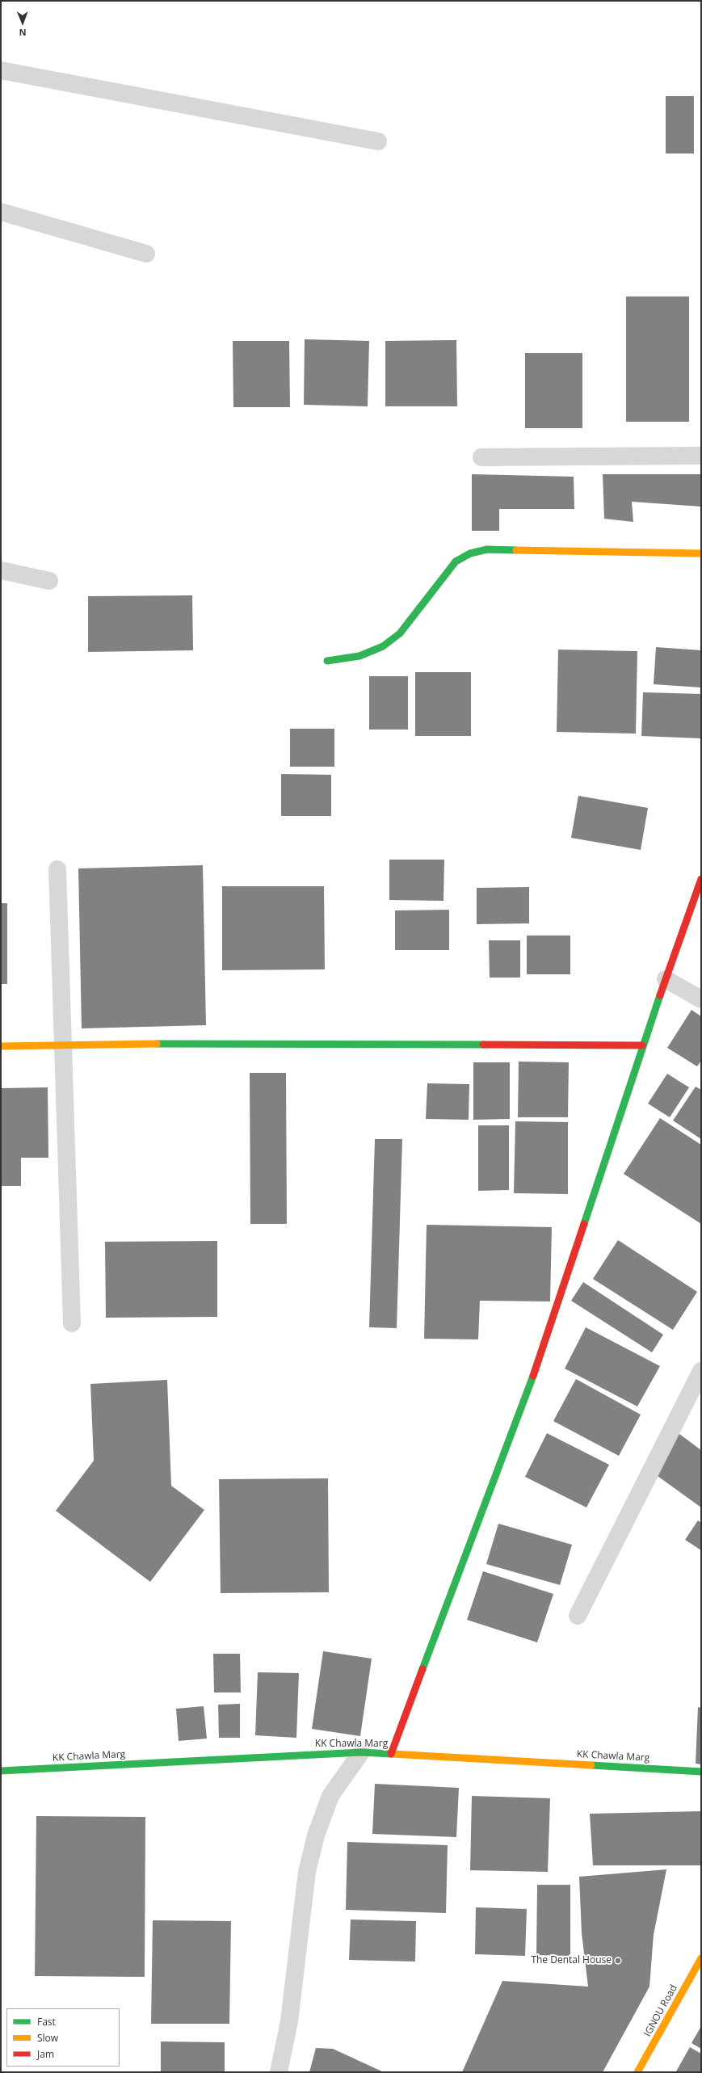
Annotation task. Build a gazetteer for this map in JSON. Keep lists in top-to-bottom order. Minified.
{"streets":{"street":["KK Chawla Marg","IGNOU Road"]},"places":["The Dental House"],"legend":["Fast","Slow","Jam"],"north":"bottom"}
